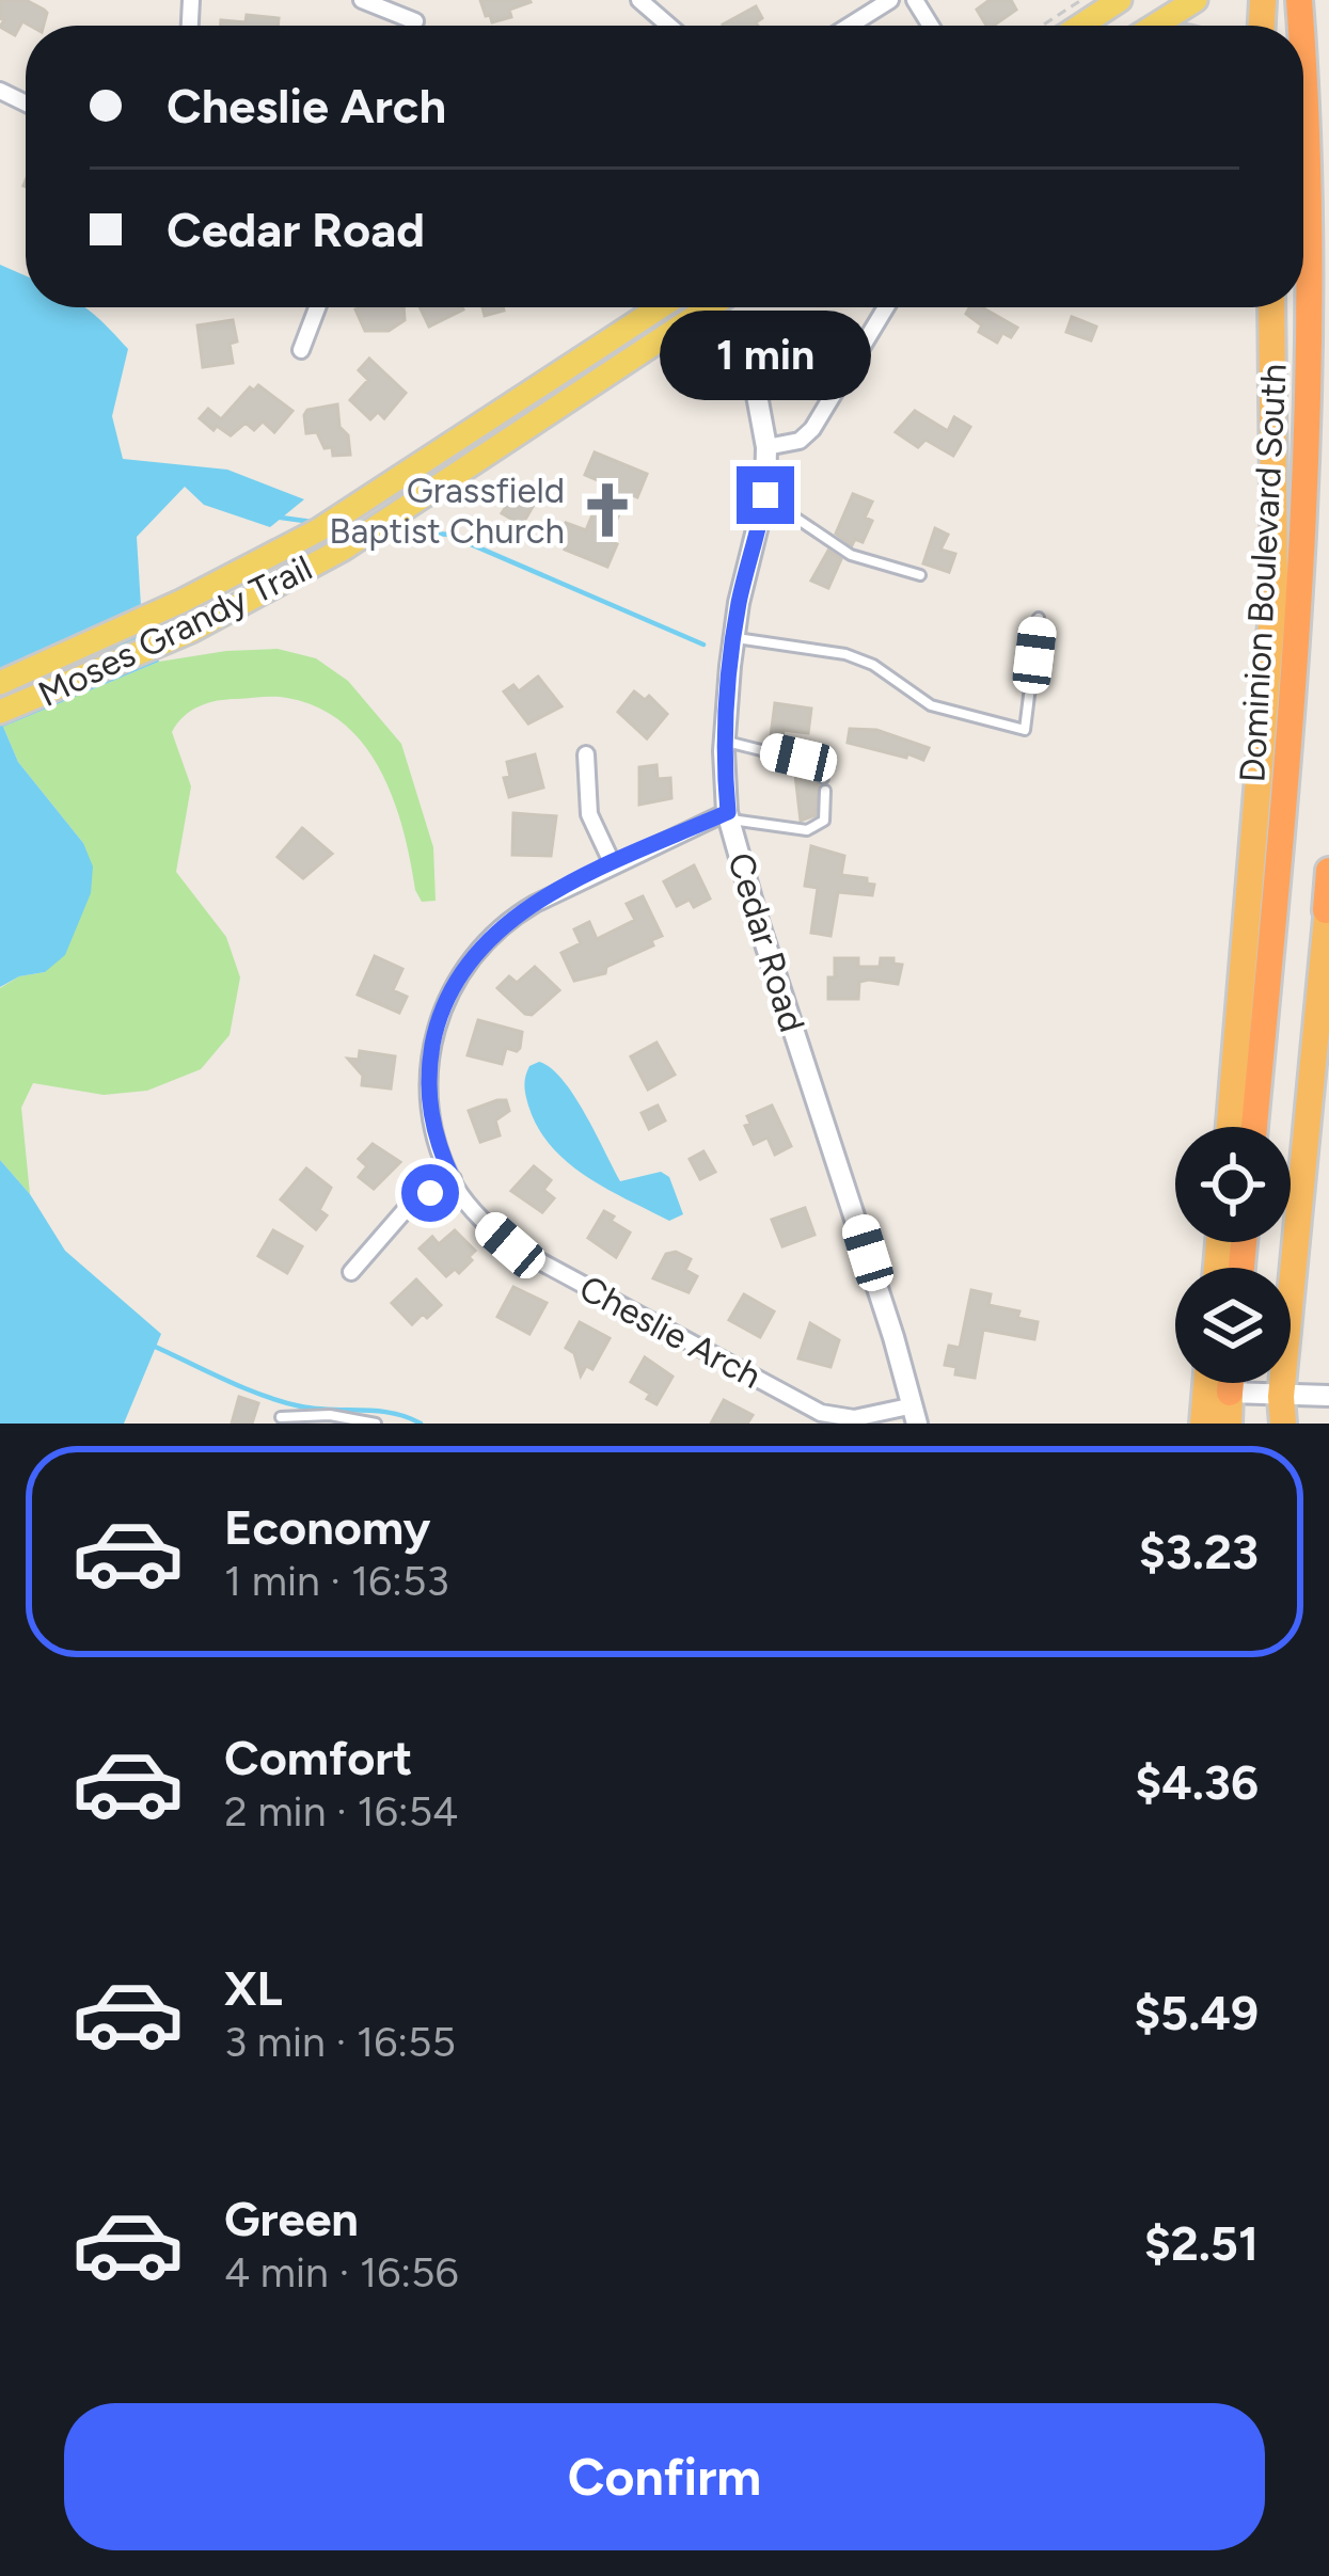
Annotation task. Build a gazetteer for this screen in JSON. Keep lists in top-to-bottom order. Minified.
{"streets":{"highway":["Dominion Boulevard South"],"main road":["Moses Grandy Trail"],"street":["Cedar Road","Cheslie Arch"]},"crossings":[["Cedar Road","Cheslie Arch"]],"places":{"church":["Grassfield Baptist Church"]},"page":{"banner":["Cheslie Arch","Cedar Road"],"bubble":"1 min","list":[{"name":"Economy","note":"1 min · 16:53","value":"$3.23"},{"name":"Comfort","note":"2 min · 16:54","value":"$4.36"},{"name":"XL","note":"3 min · 16:55","value":"$5.49"},{"name":"Green","note":"4 min · 16:56","value":"$2.51"}],"buttons":"Confirm"}}
